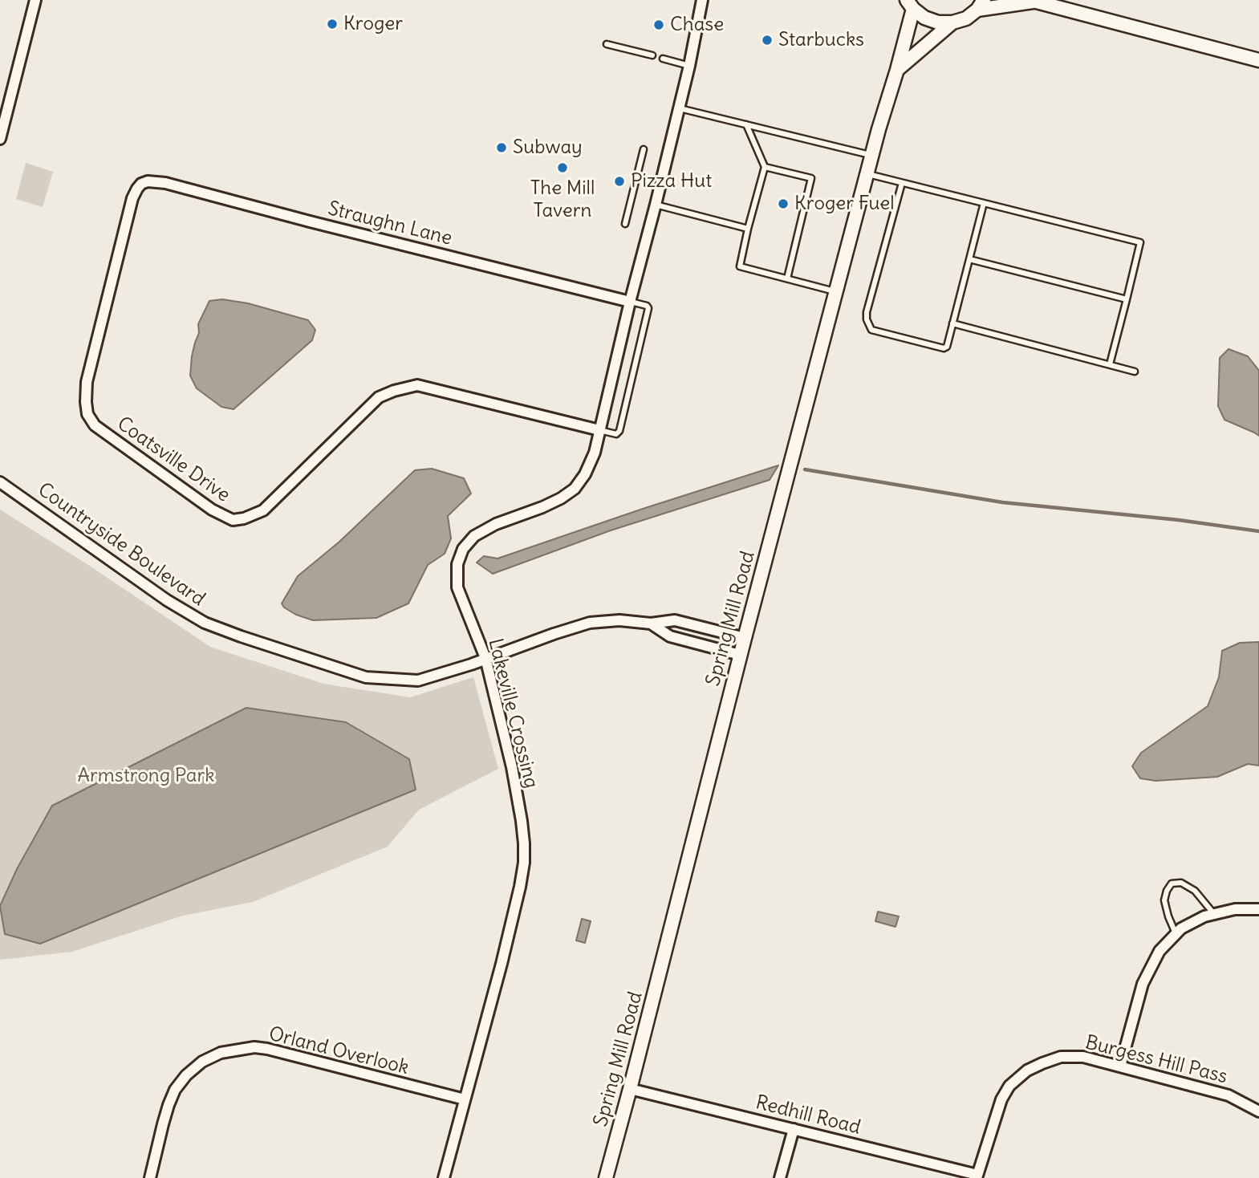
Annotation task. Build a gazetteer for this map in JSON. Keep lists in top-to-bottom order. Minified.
{"streets":{"street":["Straughn Lane","Coatsville Drive","Countryside Boulevard","Spring Mill Road","Lakeville Crossing","Orland Overlook","Burgess Hill Pass","Redhill Road"]},"crossings":[["Straughn Lane","Coatsville Drive"],["Straughn Lane","Lakeville Crossing"],["Coatsville Drive","Lakeville Crossing"],["Countryside Boulevard","Spring Mill Road"],["Countryside Boulevard","Lakeville Crossing"],["Spring Mill Road","Redhill Road"],["Lakeville Crossing","Orland Overlook"],["Burgess Hill Pass","Redhill Road"]],"parks":["Armstrong Park"],"places":["Kroger","Chase","Starbucks","Subway","The Mill Tavern","Pizza Hut","Kroger Fuel"]}
